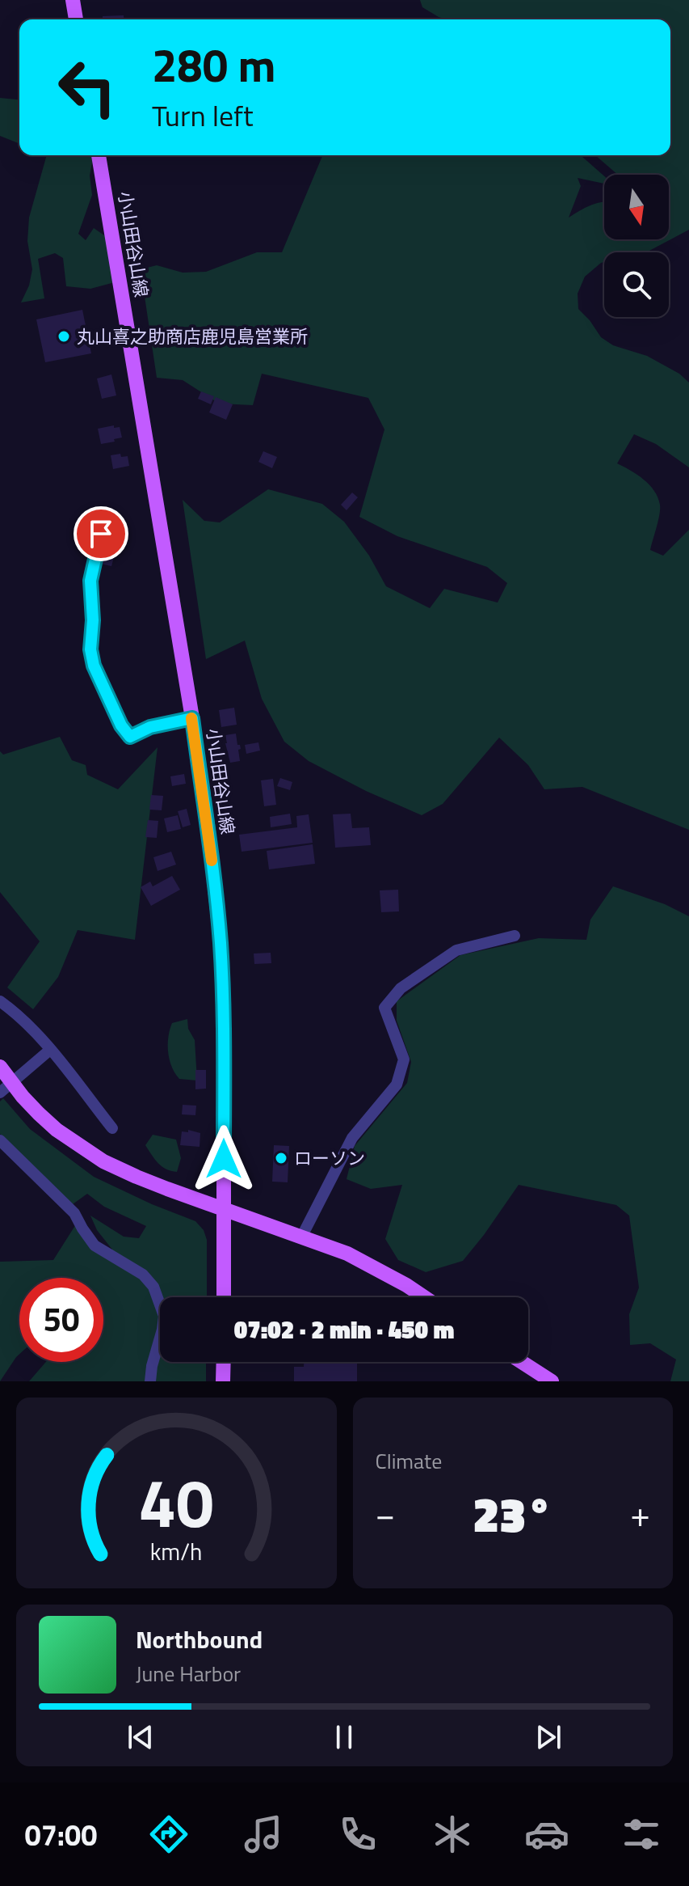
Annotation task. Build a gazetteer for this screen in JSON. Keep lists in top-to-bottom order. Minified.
{"streets":{"main road":["小山田谷山線"]},"places":["丸山喜之助商店鹿児島営業所","ローソン"],"north":"bottom","page":{"turn":["280 m","Turn left"],"limit":"50","trip":"07:02 · 2 min · 450 m","tile":"Climate","heat":["−","23°","+"],"song":["Northbound","June Harbor"],"tabs":"07:00","gauge":["40","km/h"]}}
